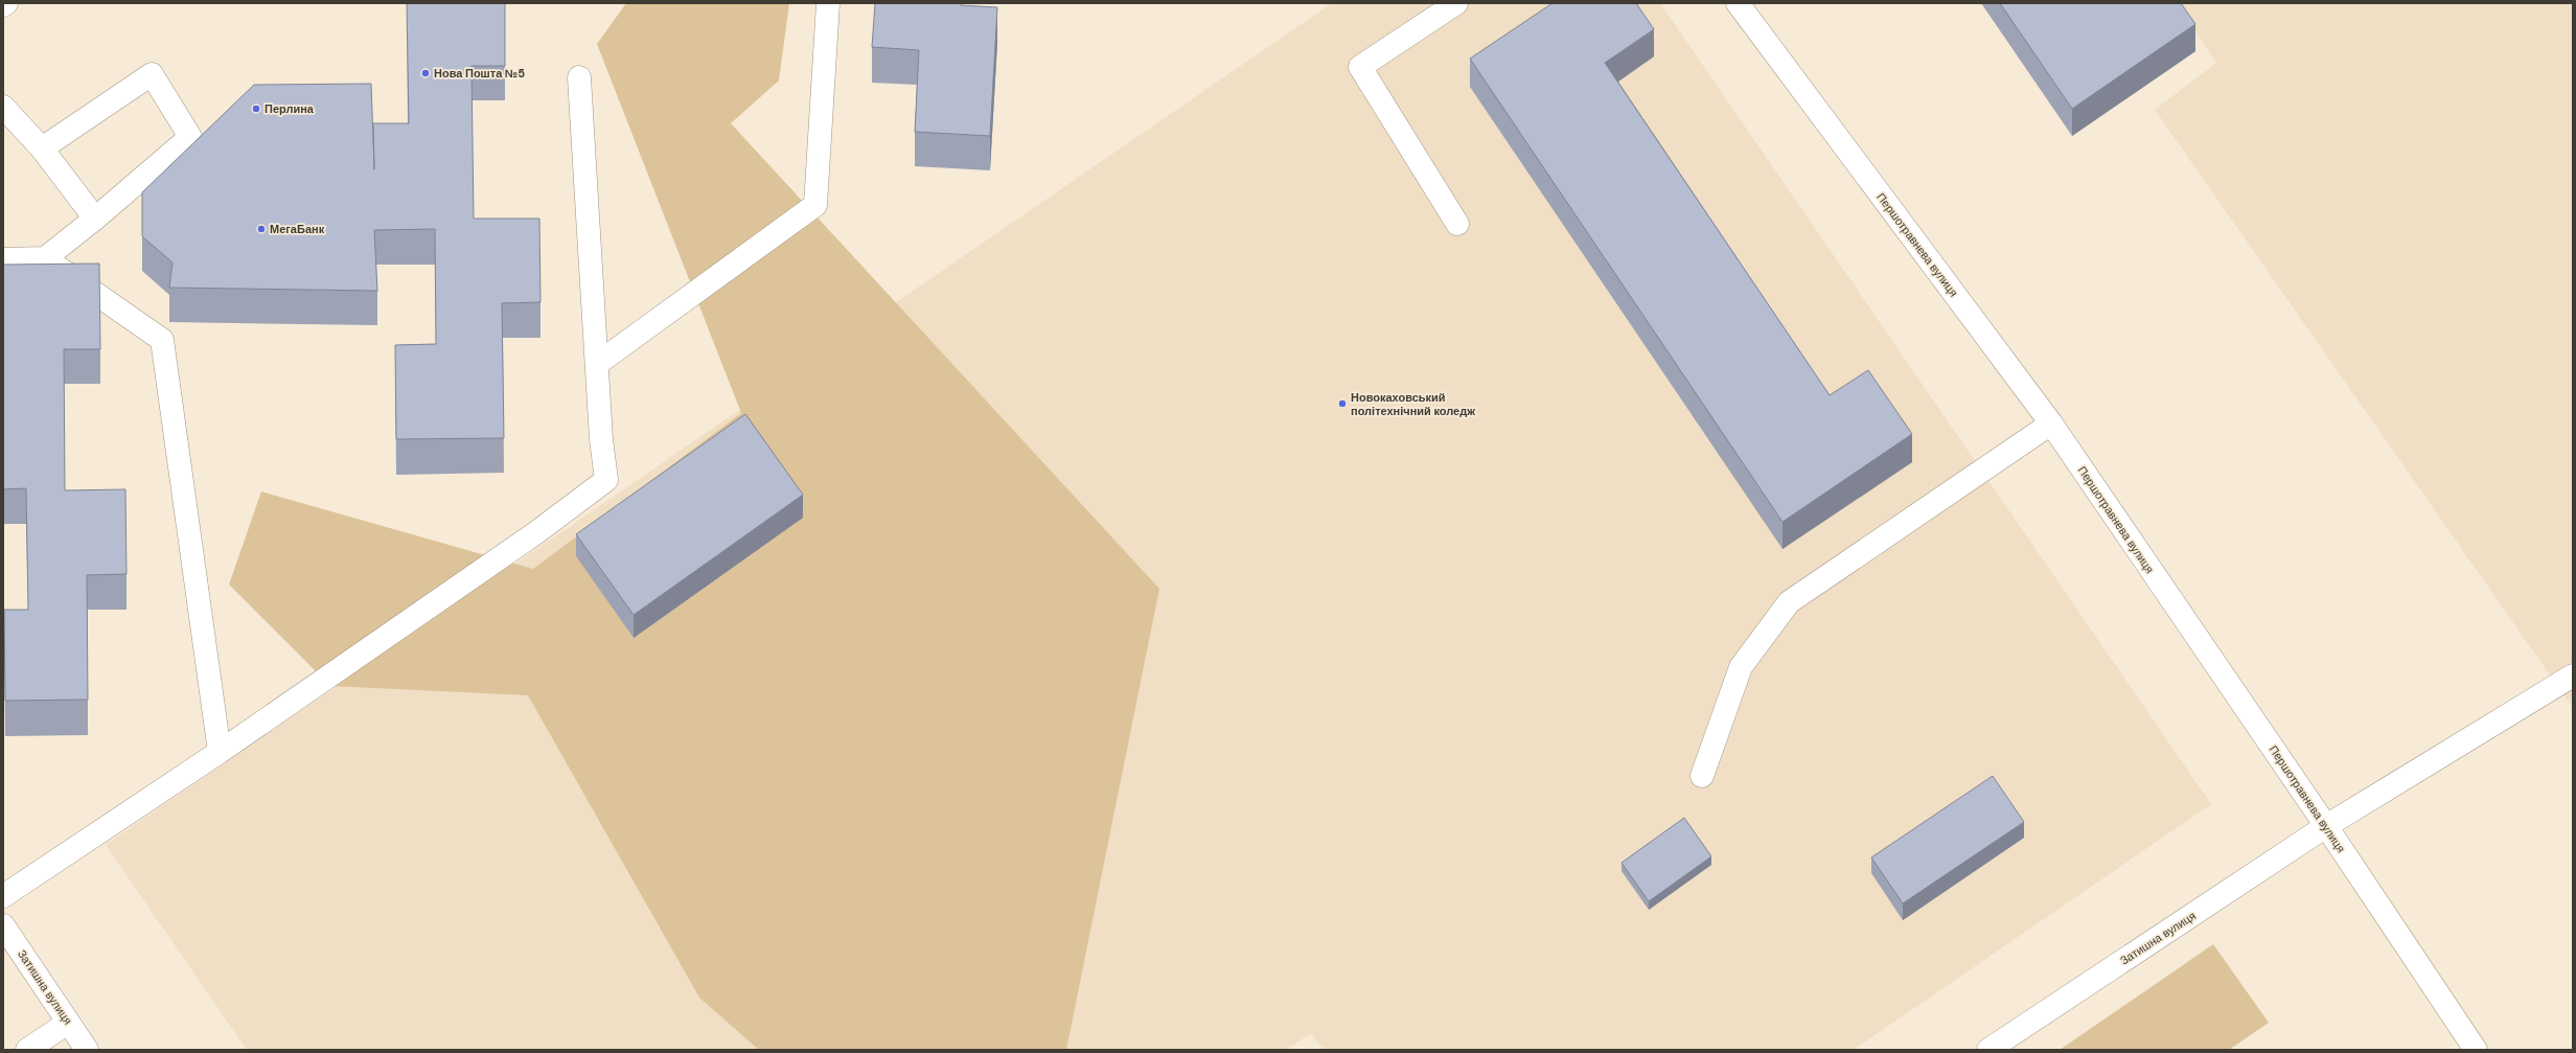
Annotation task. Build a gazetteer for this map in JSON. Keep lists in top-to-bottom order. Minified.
{"streets":{"street":["Першотравнева вулиця","Затишна вулиця"]},"crossings":[["Першотравнева вулиця","Затишна вулиця"]],"places":["Нова Пошта №5","Перлина","МегаБанк","Новокаховський політехнічний коледж"]}
